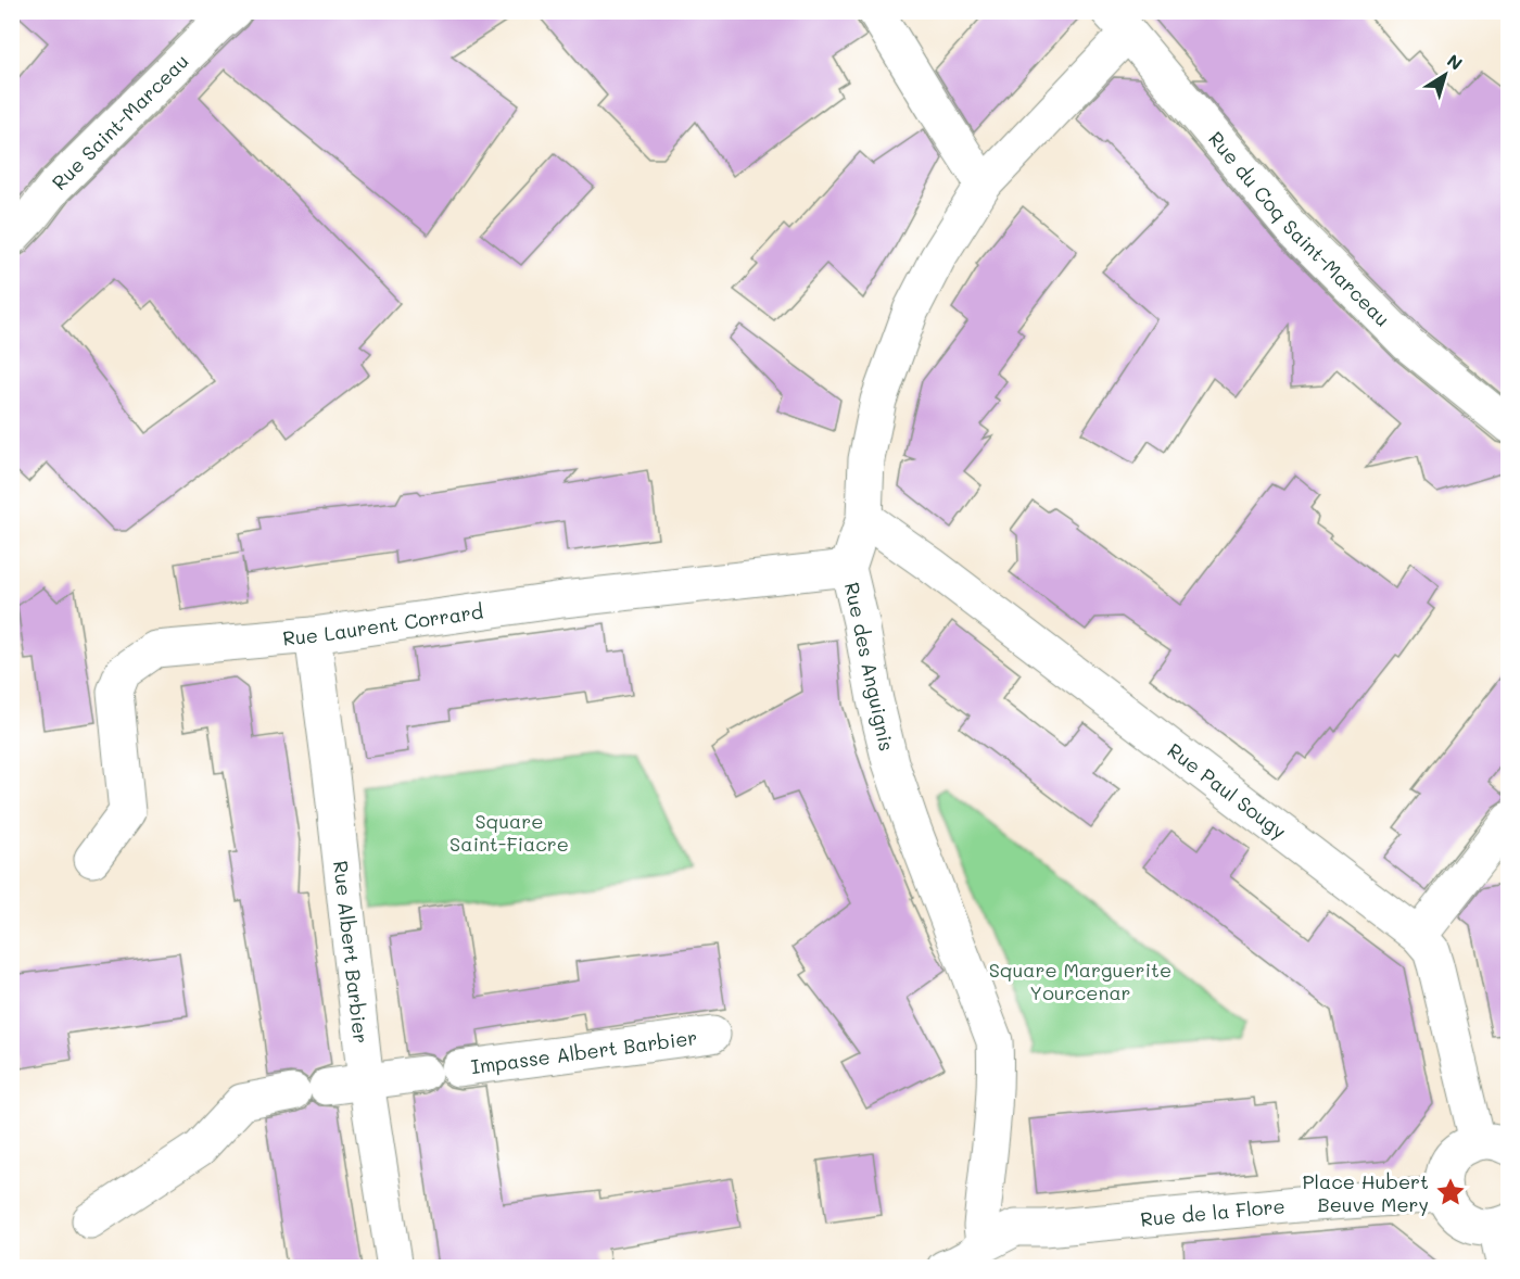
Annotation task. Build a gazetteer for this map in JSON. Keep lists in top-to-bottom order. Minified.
{"streets":{"street":["Rue Saint-Marceau","Rue du Coq Saint-Marceau","Rue Laurent Corrard","Rue des Anguignis","Rue Paul Sougy","Rue Albert Barbier","Impasse Albert Barbier","Rue de la Flore"]},"crossings":[["Rue du Coq Saint-Marceau","Rue des Anguignis"],["Rue Laurent Corrard","Rue des Anguignis"],["Rue Laurent Corrard","Rue Albert Barbier"],["Rue des Anguignis","Rue Paul Sougy"],["Rue des Anguignis","Rue de la Flore"]],"parks":["Square Saint-Fiacre","Square Marguerite Yourcenar"],"places":{"place":["Place Hubert Beuve Mery"]},"north":"top right"}
